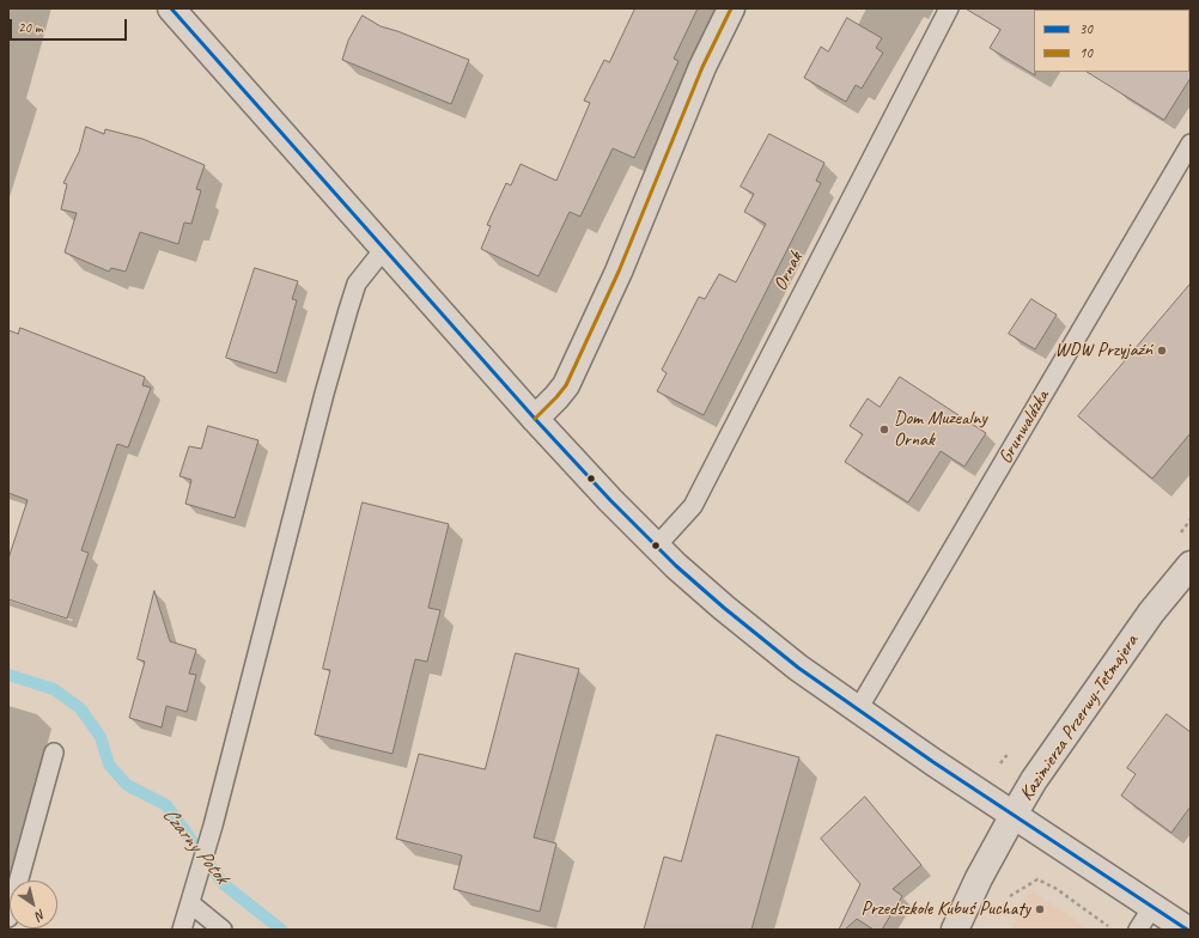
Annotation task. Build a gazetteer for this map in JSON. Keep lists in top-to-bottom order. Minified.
{"streets":{"street":["Kazimierza Przerwy-Tetmajera"],"lane":["Ornak","Grunwaldzka"]},"water":["Czarny Potok"],"places":["WDW Przyjaźń","Dom Muzealny Ornak","Przedszkole Kubuś Puchaty"],"lines":["transit line 30","transit line 10"],"legend":["30","10"],"scale_bar":"20 m","north":"bottom right"}
